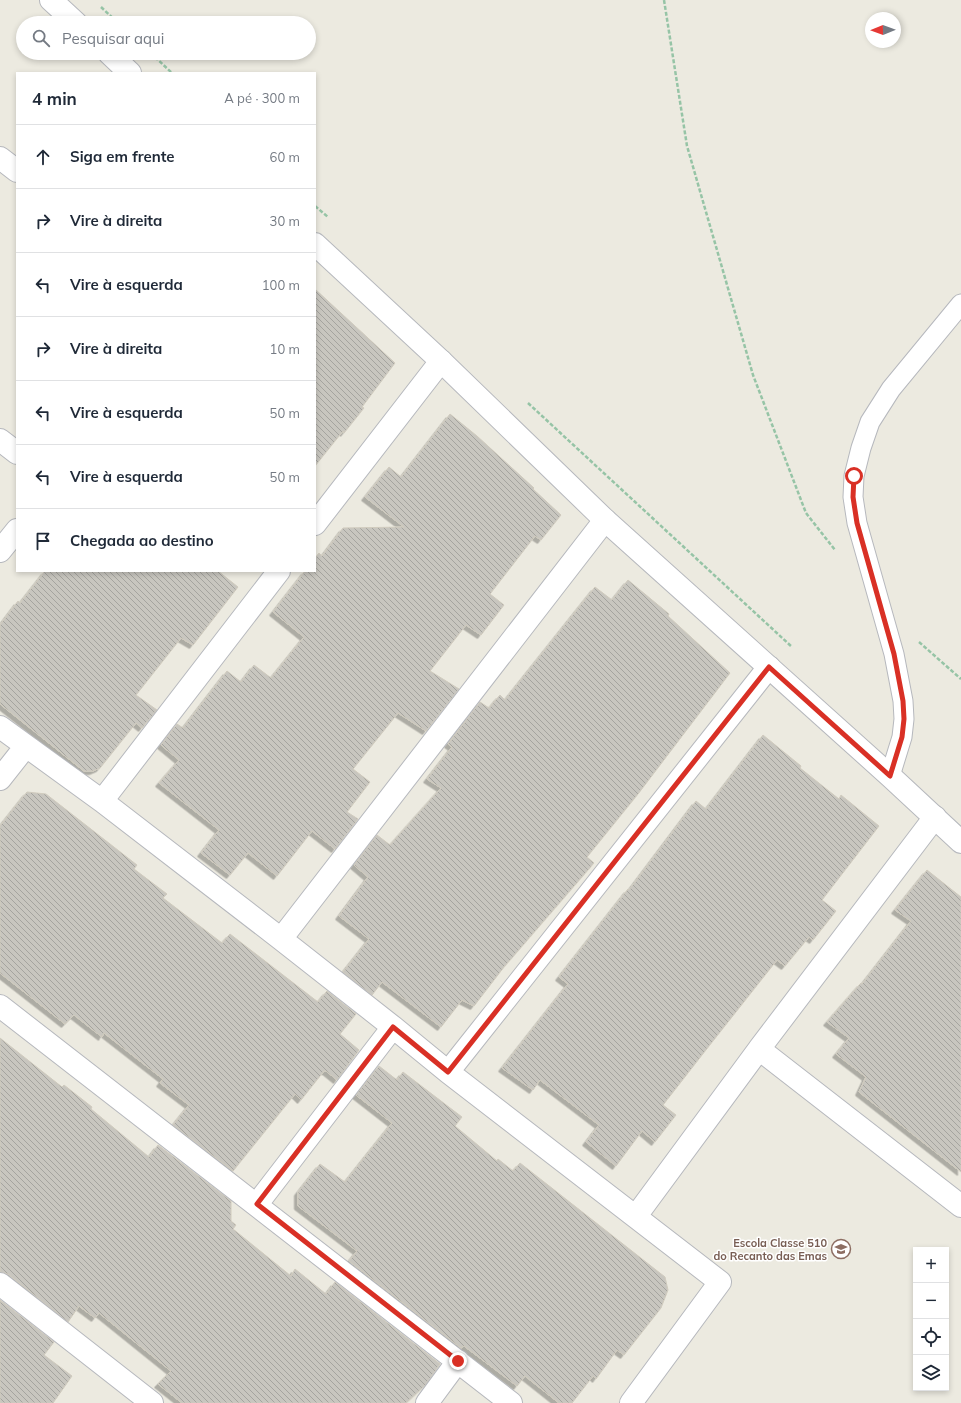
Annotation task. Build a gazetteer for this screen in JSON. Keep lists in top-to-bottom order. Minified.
{"places":{"school or university":["Escola Classe 510 do Recanto das Emas"]},"north":"left","page":{"search":"Pesquisar aqui","heading":["4 min","A pé · 300 m"],"list":[["Siga em frente","60 m"],["Vire à direita","30 m"],["Vire à esquerda","100 m"],["Vire à direita","10 m"],["Vire à esquerda","50 m"],["Vire à esquerda","50 m"],"Chegada ao destino"],"map_buttons":["+","−"]}}
